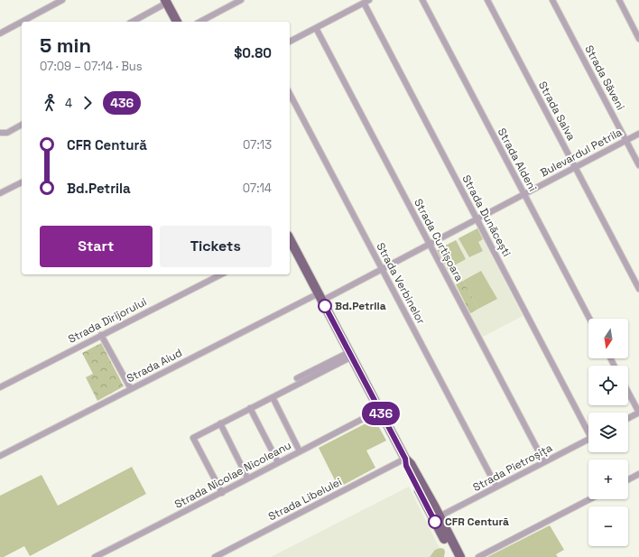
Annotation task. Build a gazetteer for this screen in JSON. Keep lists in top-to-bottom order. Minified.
{"streets":{"street":["Strada Săveni","Strada Salva","Bulevardul Petrila","Strada Aldeni","Strada Dunăcești","Strada Curtișoara","Strada Verbinelor","Strada Dirijorului","Strada Aiud","Strada Pietroșița","Strada Nicolae Nicoleanu","Strada Libelulei"]},"crossings":[["Strada Săveni","Bulevardul Petrila"],["Strada Salva","Bulevardul Petrila"],["Bulevardul Petrila","Strada Aldeni"],["Bulevardul Petrila","Strada Dunăcești"],["Bulevardul Petrila","Strada Curtișoara"],["Bulevardul Petrila","Strada Verbinelor"],["Bulevardul Petrila","Strada Aiud"],["Strada Curtișoara","Strada Pietroșița"],["Strada Verbinelor","Strada Pietroșița"]],"places":["Bd.Petrila","CFR Centură"],"lines":["bus line 436"],"north":"bottom","page":{"on_map":"436","heading":["5 min","07:09 – 07:14 · Bus","$0.80"],"legs":["4","436"],"list":[{"name":"CFR Centură","value":"07:13"},{"name":"Bd.Petrila","value":"07:14"}],"buttons":["Start","Tickets"],"map_buttons":["+","−"]}}
